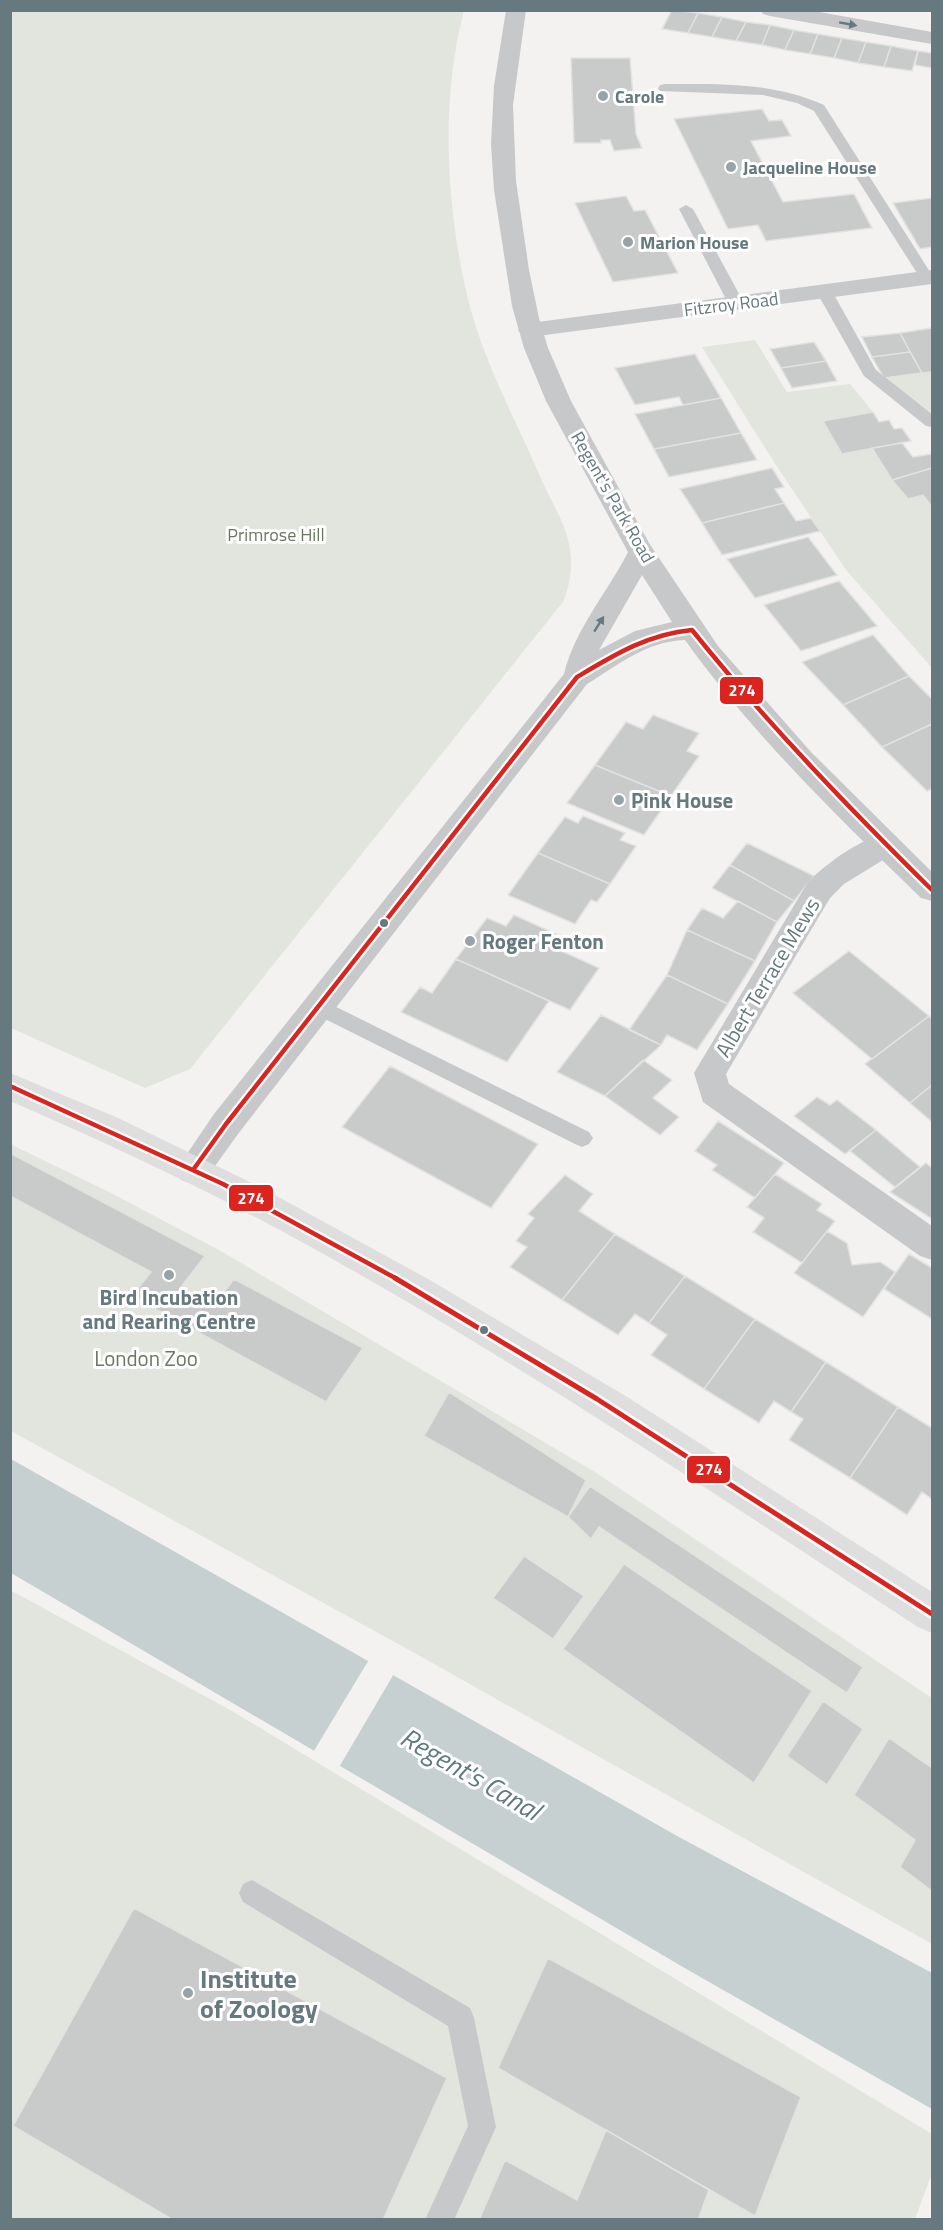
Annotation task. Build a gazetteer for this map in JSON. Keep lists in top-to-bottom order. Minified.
{"streets":{"street":["Fitzroy Road","Regent's Park Road","Albert Terrace Mews"]},"crossings":[["Fitzroy Road","Regent's Park Road"],["Regent's Park Road","Albert Terrace Mews"]],"water":["Regent's Canal"],"parks":["Primrose Hill","London Zoo"],"places":["Carole","Jacqueline House","Marion House","Pink House","Roger Fenton","Bird Incubation and Rearing Centre","Institute of Zoology"],"lines":["transit line 274"]}
